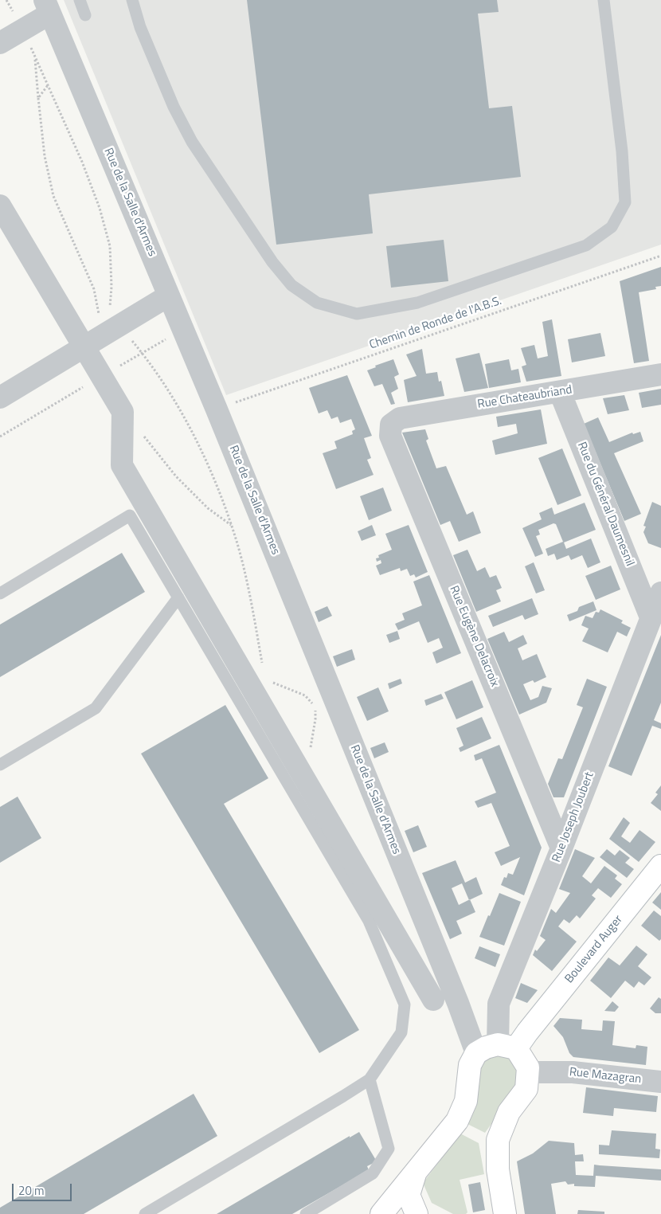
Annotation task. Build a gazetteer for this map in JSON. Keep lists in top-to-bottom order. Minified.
{"streets":{"main road":["Boulevard Auger"],"street":["Rue de la Salle d'Armes","Rue Chateaubriand","Rue du Général Daumesnil","Rue Eugène Delacroix","Rue Joseph Joubert","Rue Mazagran"],"path":["Chemin de Ronde de l'A.B.S."]},"crossings":[["Rue de la Salle d'Armes","Chemin de Ronde de l'A.B.S."],["Rue Chateaubriand","Rue du Général Daumesnil"],["Rue Chateaubriand","Rue Eugène Delacroix"],["Rue du Général Daumesnil","Rue Joseph Joubert"],["Rue Eugène Delacroix","Rue Joseph Joubert"],["Rue Joseph Joubert","Boulevard Auger"]],"scale_bar":"20 m"}
